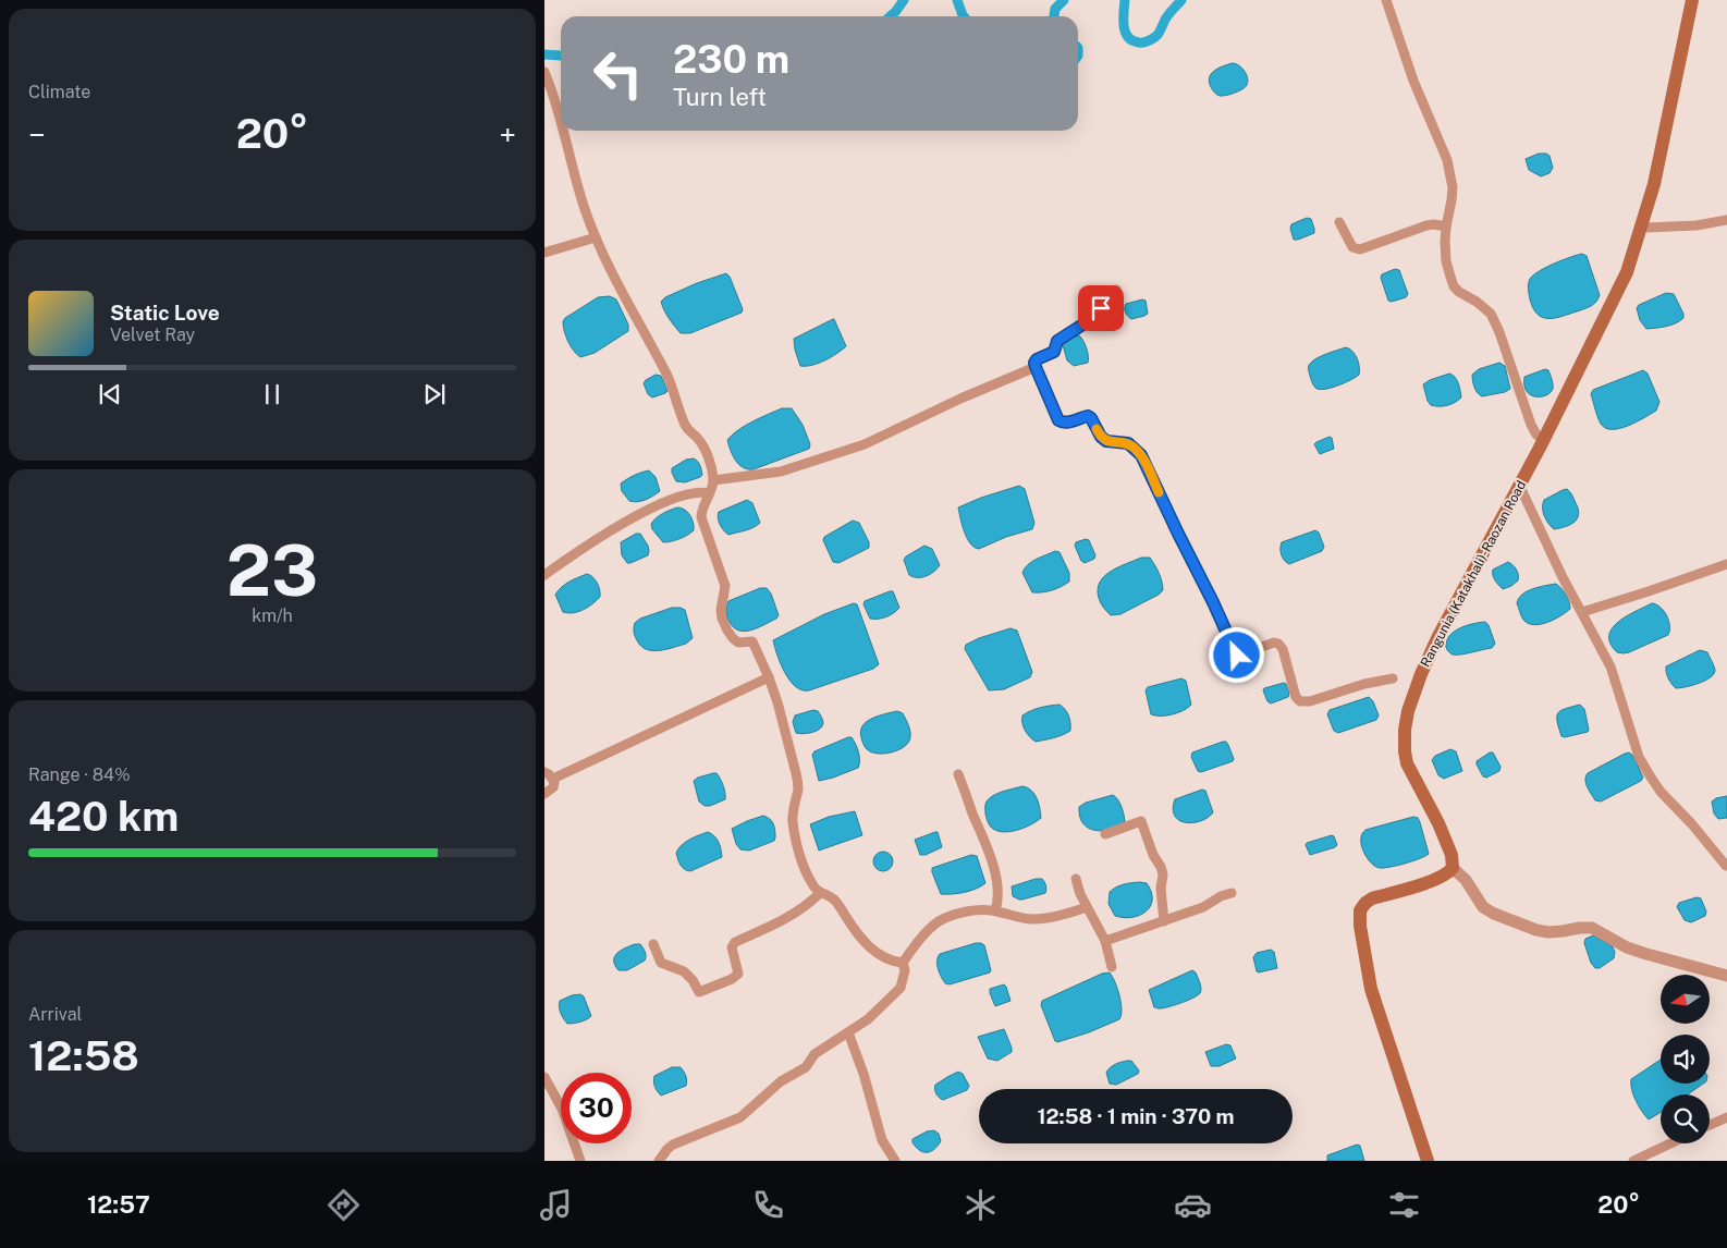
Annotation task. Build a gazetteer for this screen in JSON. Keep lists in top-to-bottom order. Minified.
{"streets":{"main road":["Rangunia (Katakhali)-Raozan Road"]},"north":"left","page":{"tile":["Climate",["23","km/h"],["Range · 84%","420 km"],["Arrival","12:58"]],"turn":["230 m","Turn left"],"heat":["−","20°","+"],"song":["Static Love","Velvet Ray"],"limit":"30","trip":"12:58 · 1 min · 370 m","tabs":["12:57","20°"]}}
